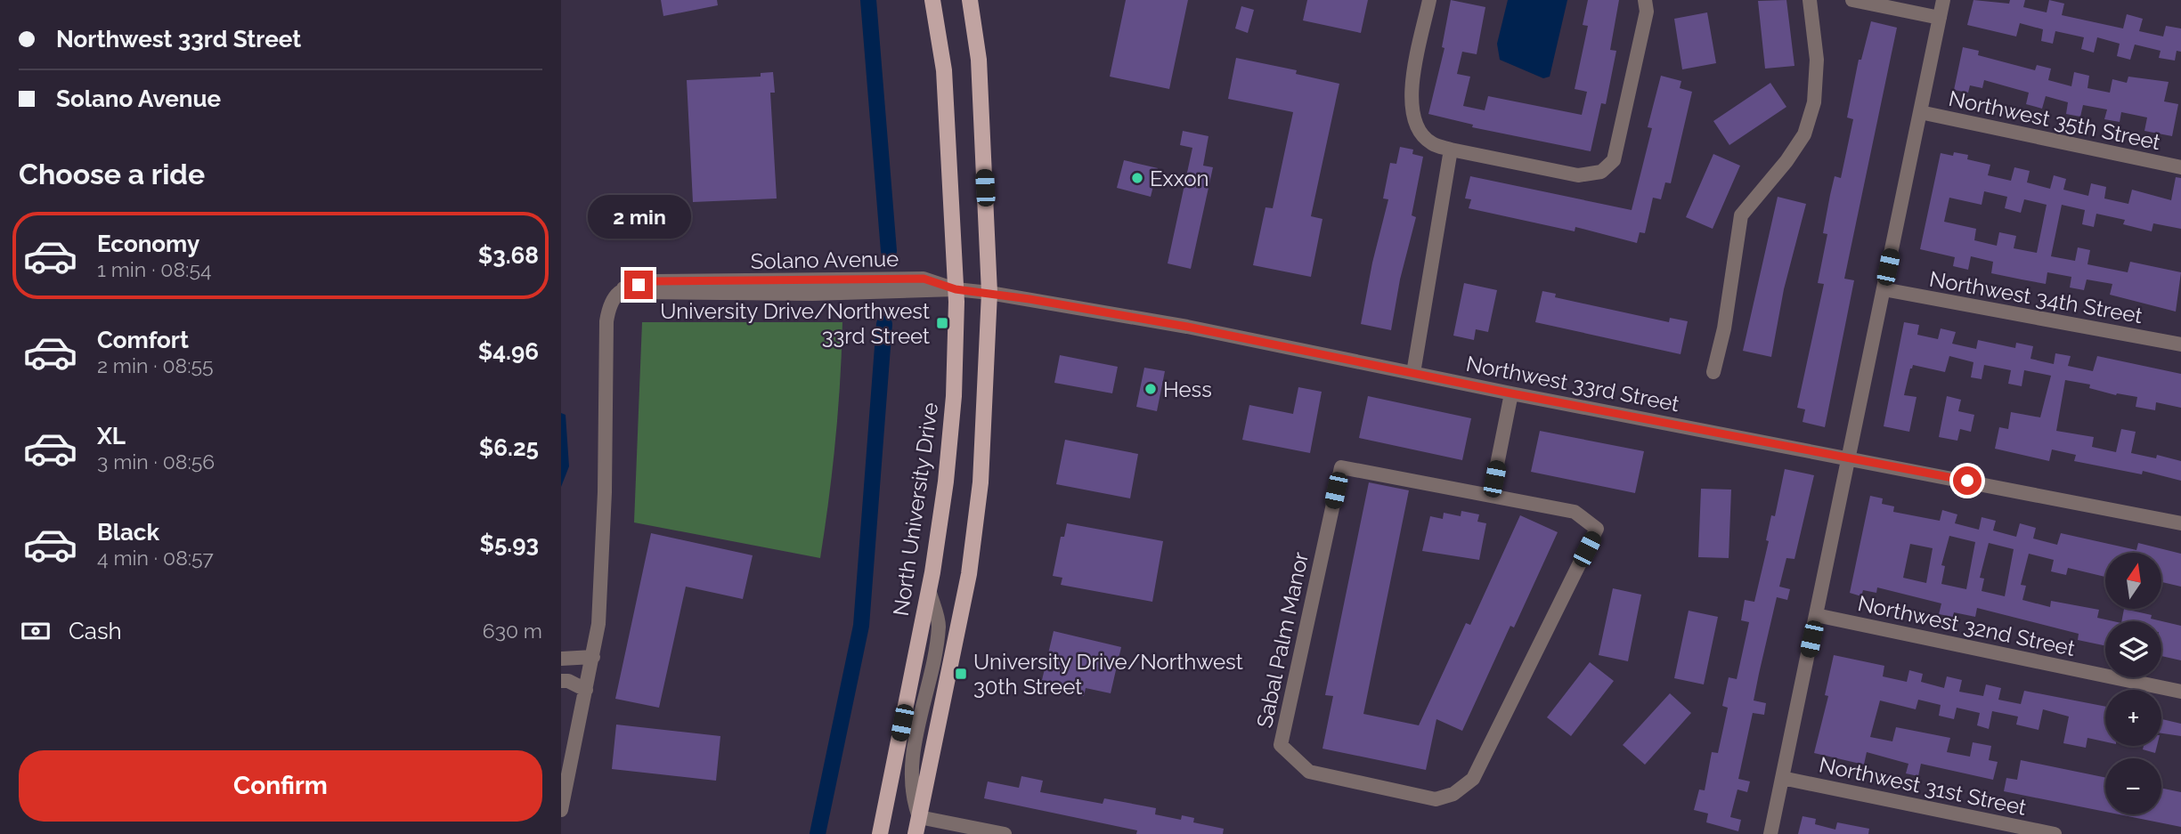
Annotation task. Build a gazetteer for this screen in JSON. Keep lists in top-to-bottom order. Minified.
{"streets":{"main road":["North University Drive"],"street":["Northwest 35th Street","Solano Avenue","Northwest 34th Street","Northwest 33rd Street","Northwest 32nd Street","Sabal Palm Manor","Northwest 31st Street"]},"crossings":[["Solano Avenue","Northwest 33rd Street"],["Solano Avenue","North University Drive"],["Northwest 33rd Street","North University Drive"]],"places":{"other":["Exxon","Hess"],"transit":["University Drive/Northwest 33rd Street","University Drive/Northwest 30th Street"]},"north":"top","page":{"banner":["Northwest 33rd Street","Solano Avenue"],"heading":"Choose a ride","bubble":"2 min","list":[{"name":"Economy","note":"1 min · 08:54","value":"$3.68"},{"name":"Comfort","note":"2 min · 08:55","value":"$4.96"},{"name":"XL","note":"3 min · 08:56","value":"$6.25"},{"name":"Black","note":"4 min · 08:57","value":"$5.93"}],"map_buttons":["+","−"],"pay":["Cash","630 m"],"buttons":"Confirm"}}
